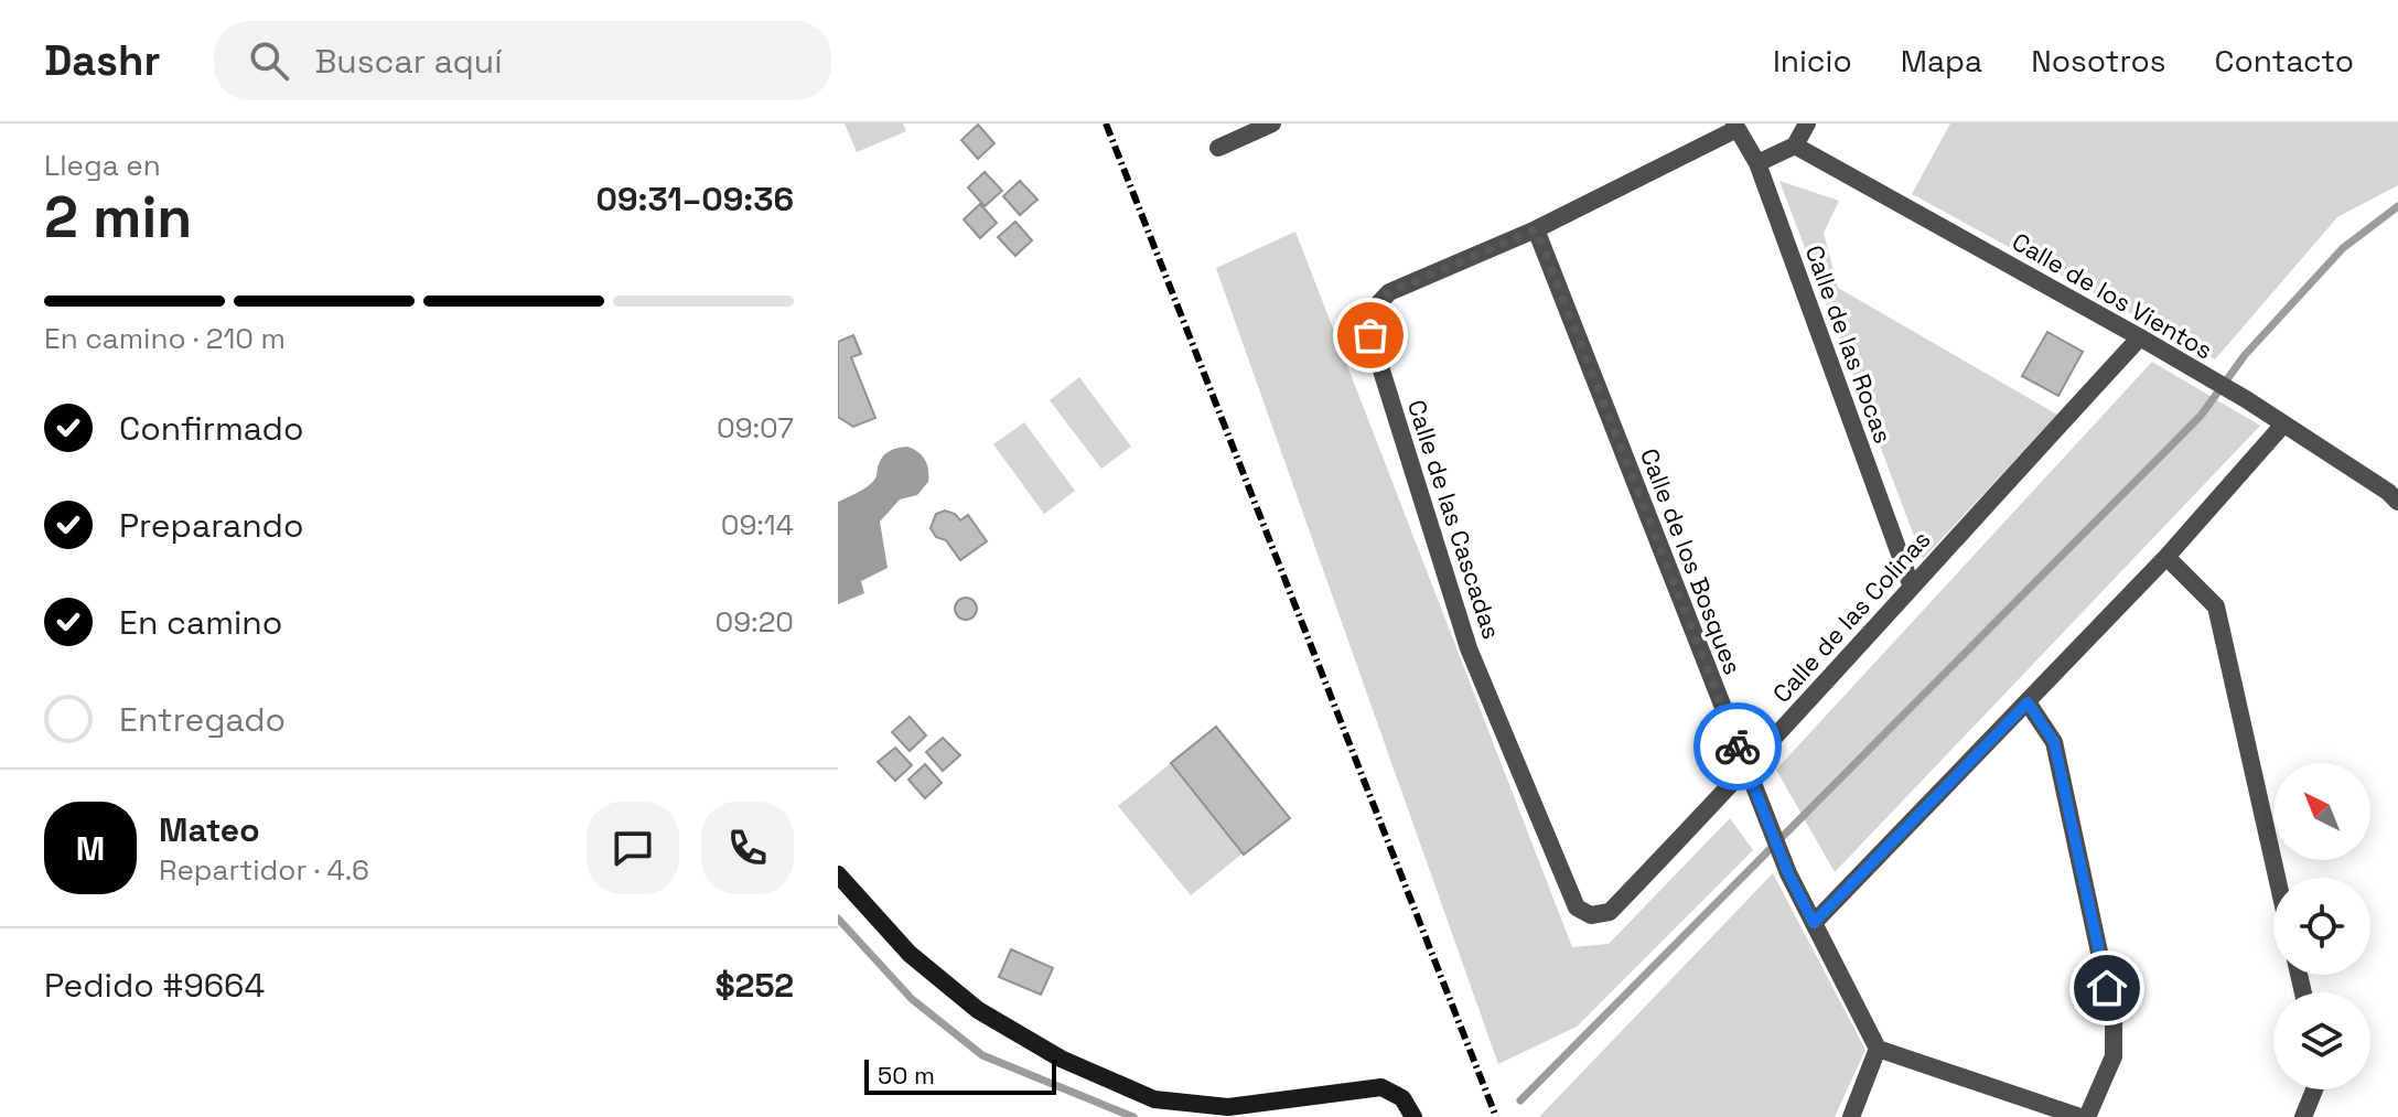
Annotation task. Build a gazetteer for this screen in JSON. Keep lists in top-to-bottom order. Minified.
{"streets":{"street":["Calle de los Vientos","Calle de las Rocas","Calle de las Cascadas","Calle de los Bosques","Calle de las Colinas"]},"crossings":[["Calle de los Vientos","Calle de las Colinas"],["Calle de las Rocas","Calle de las Cascadas"],["Calle de las Rocas","Calle de las Colinas"],["Calle de las Cascadas","Calle de los Bosques"],["Calle de las Cascadas","Calle de las Colinas"],["Calle de los Bosques","Calle de las Colinas"]],"scale_bar":"50 m","north":"top left","page":{"header":"Dashr","search":"Buscar aquí","nav":["Inicio","Mapa","Nosotros","Contacto"],"heading":["2 min","Llega en","09:31–09:36"],"panel":["Mateo","Repartidor · 4.6","Pedido #9664","$252"],"bar":"En camino · 210 m","list":[["Confirmado","09:07"],["Preparando","09:14"],["En camino","09:20"],"Entregado"],"round":"M","scale":"50 m"}}
